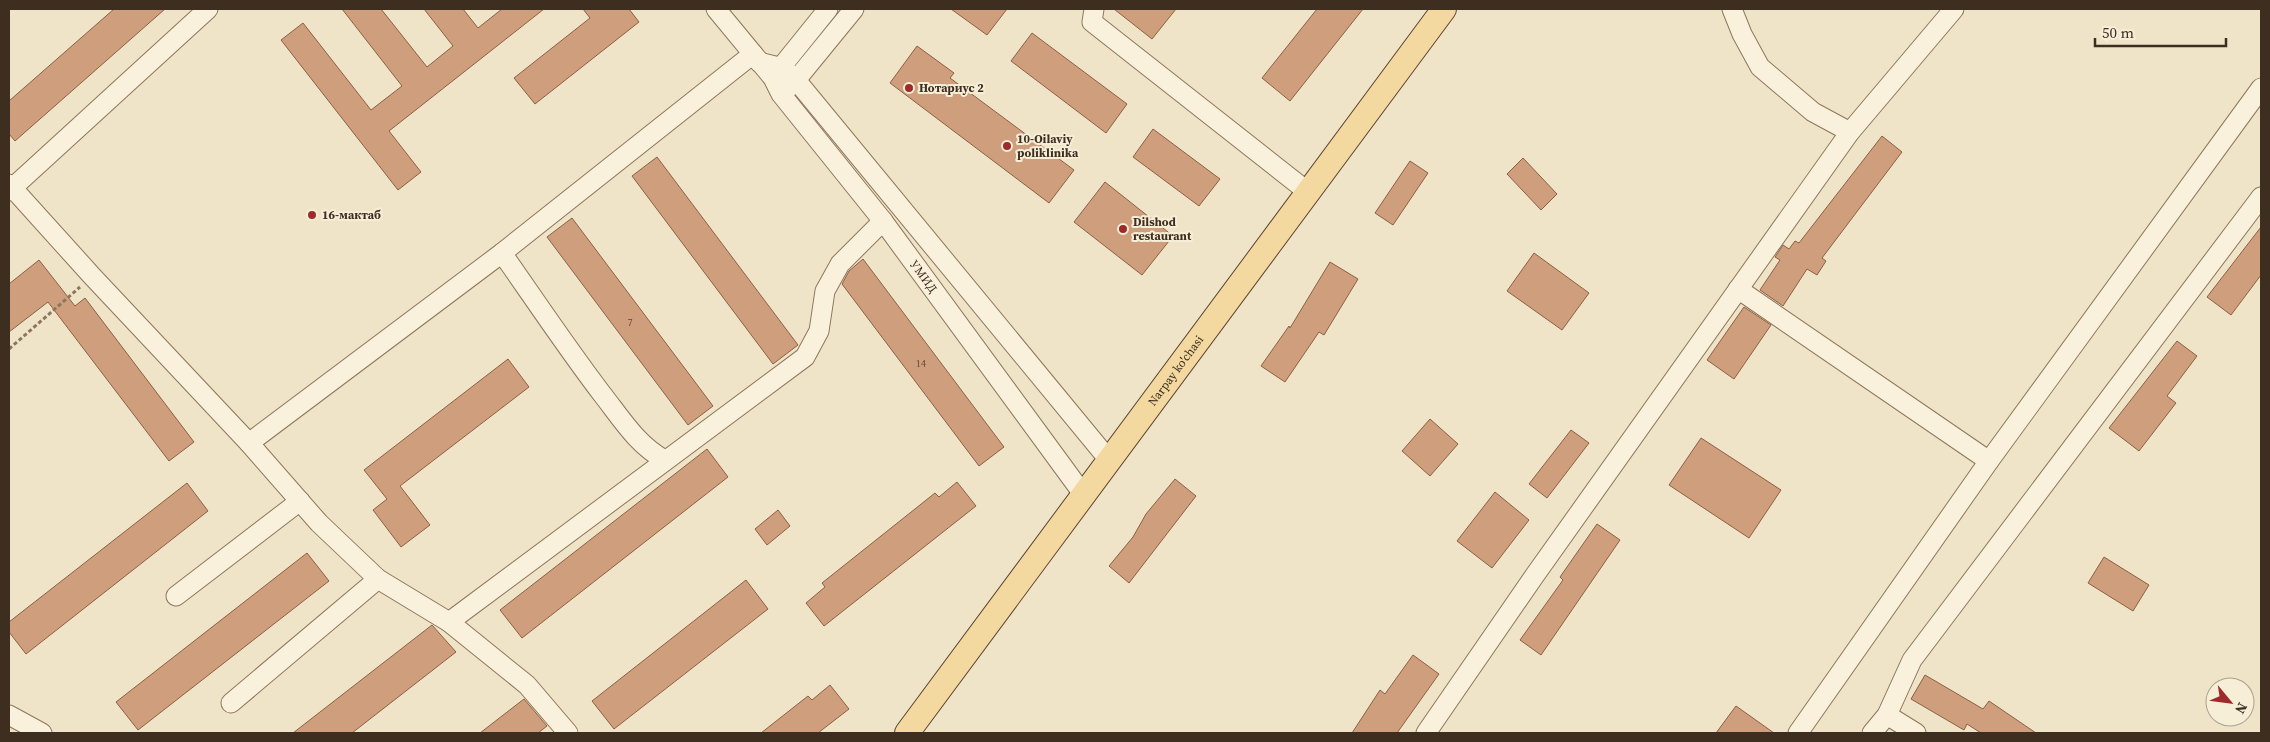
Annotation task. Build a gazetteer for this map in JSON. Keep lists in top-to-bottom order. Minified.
{"streets":{"main road":["Narpay ko'chasi"],"street":["УМИД"]},"crossings":[["УМИД","Narpay ko'chasi"]],"places":["Нотариус 2","10-Oilaviy poliklinika","16-мактаб","Dilshod restaurant"],"house_numbers":["7","14"],"scale_bar":"50 m","north":"bottom right"}
